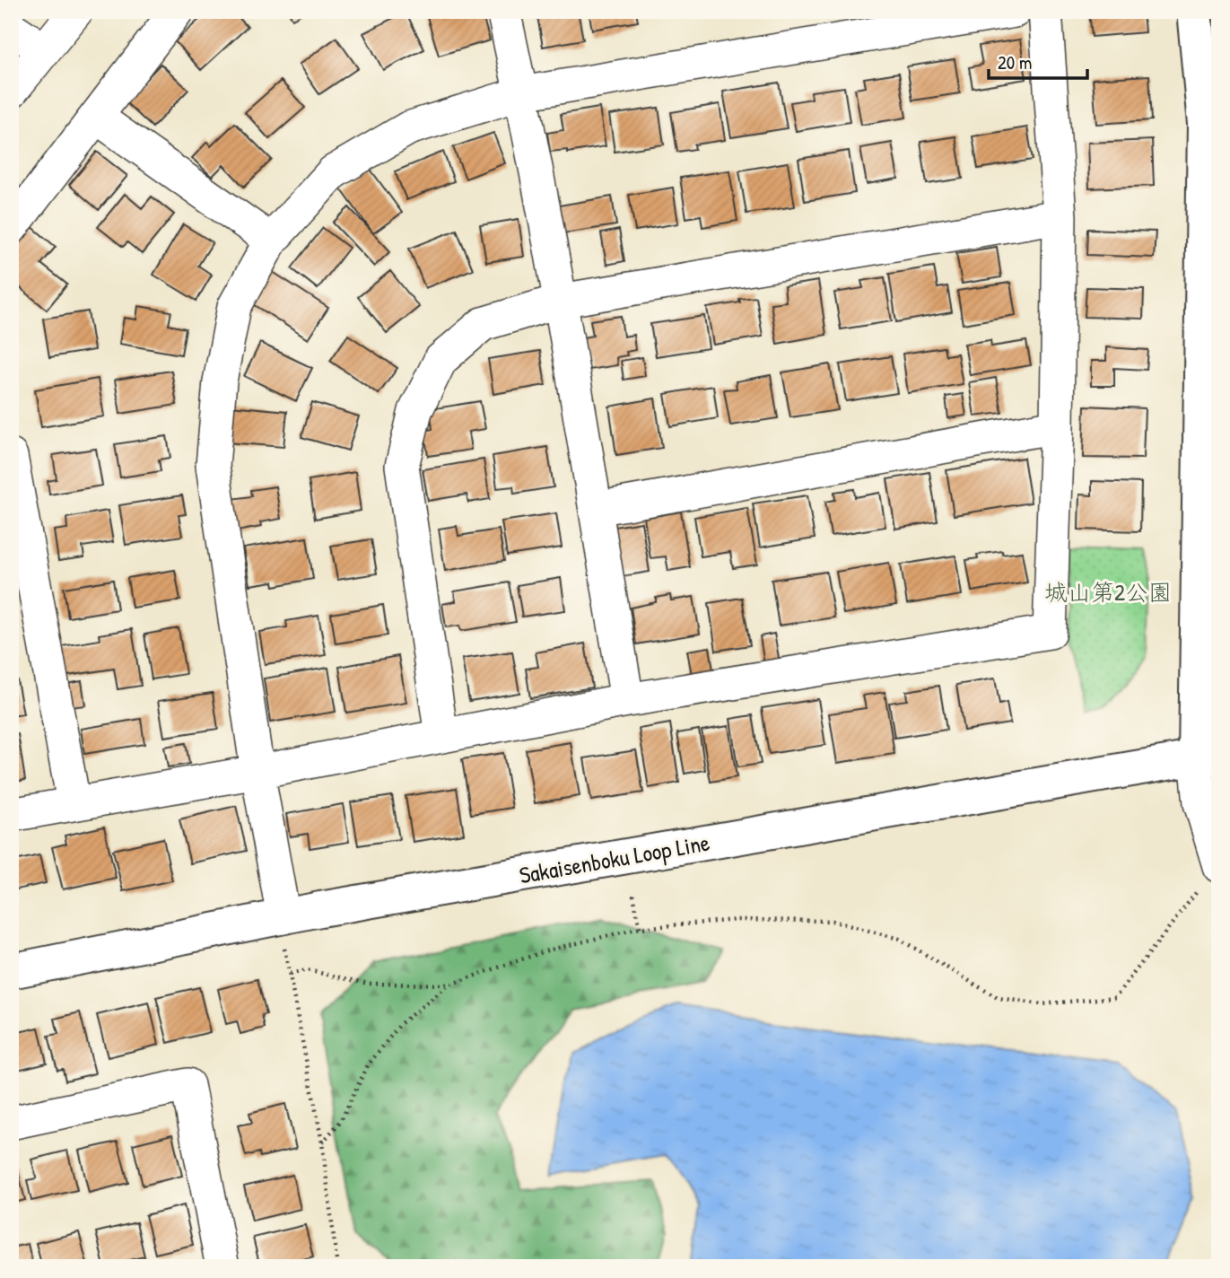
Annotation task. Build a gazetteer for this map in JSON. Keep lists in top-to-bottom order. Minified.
{"streets":{"main road":["Sakaisenboku Loop Line"]},"parks":["城山第2公園"],"scale_bar":"20 m"}
